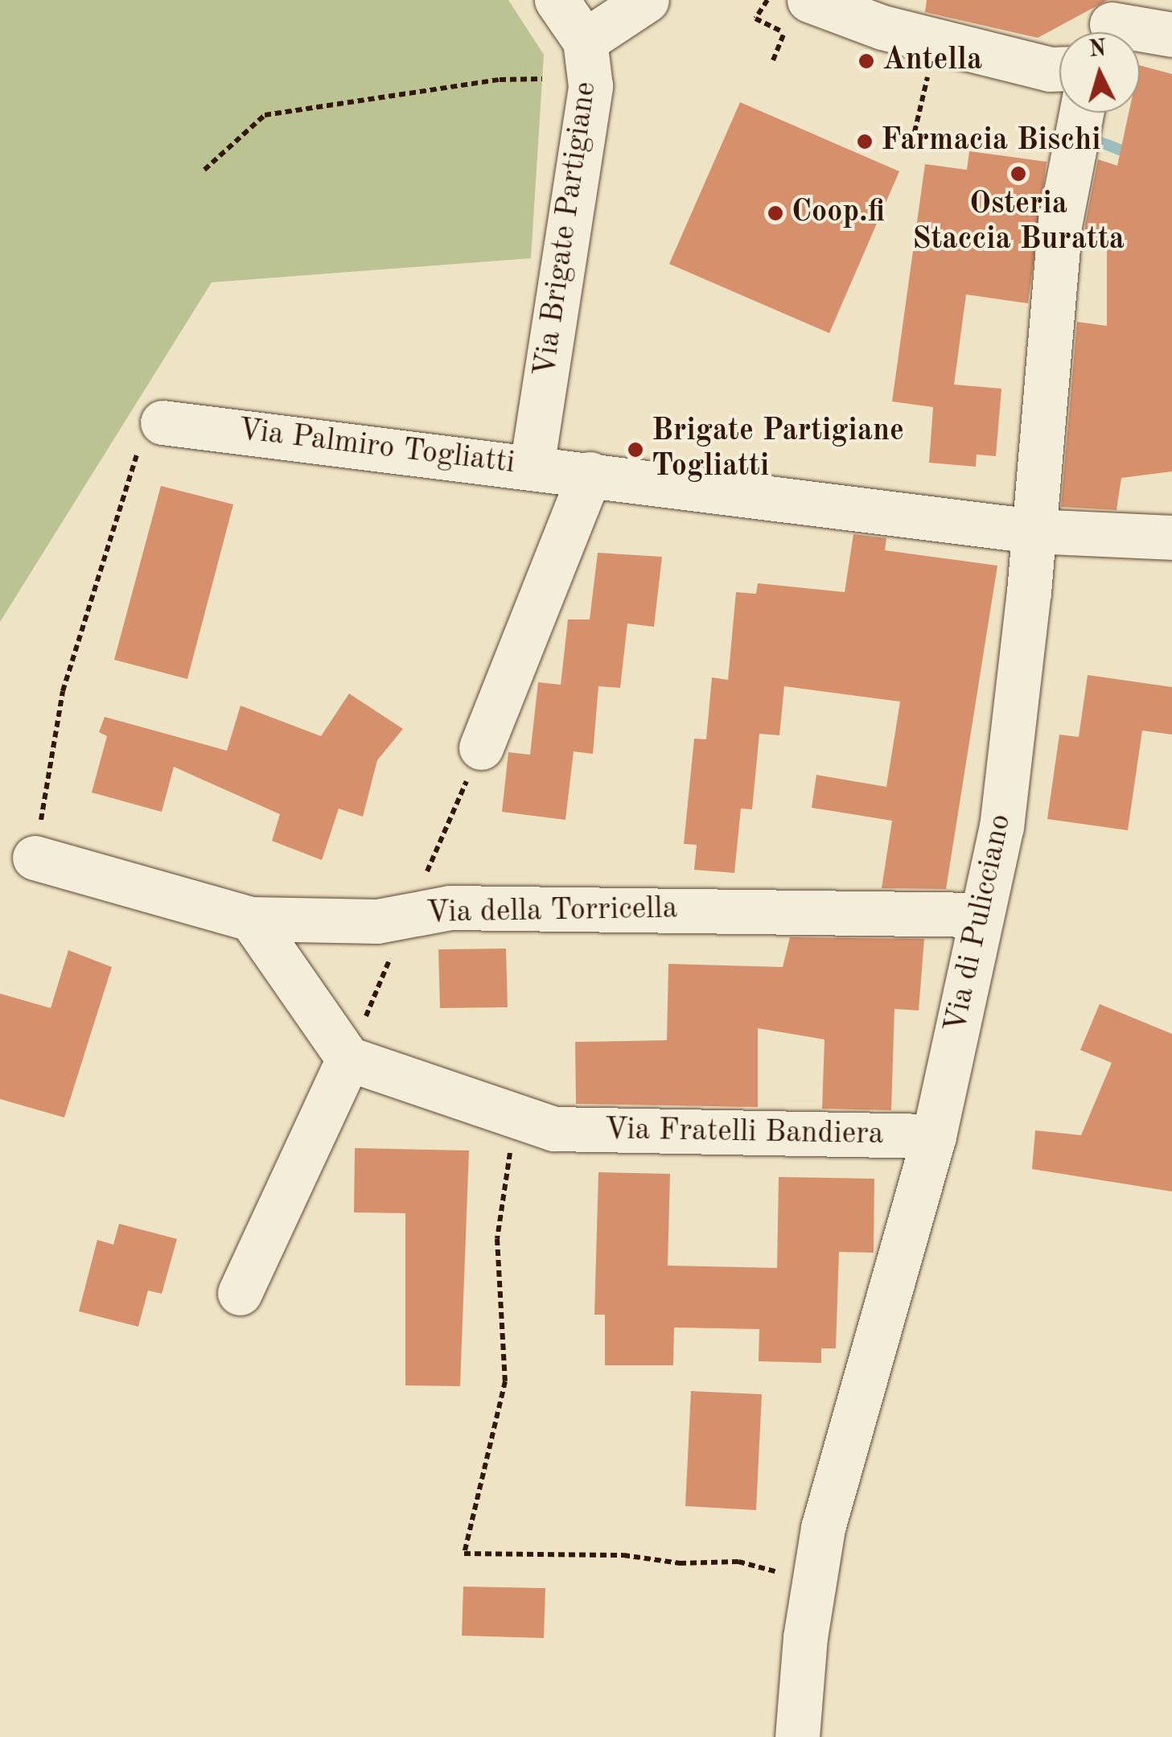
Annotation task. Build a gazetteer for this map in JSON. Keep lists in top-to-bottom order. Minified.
{"streets":{"street":["Via Brigate Partigiane","Via Palmiro Togliatti","Via della Torricella","Via di Pulicciano","Via Fratelli Bandiera"]},"crossings":[["Via Brigate Partigiane","Via Palmiro Togliatti"],["Via Palmiro Togliatti","Via di Pulicciano"],["Via della Torricella","Via di Pulicciano"],["Via di Pulicciano","Via Fratelli Bandiera"]],"places":["Antella","Farmacia Bischi","Osteria Staccia Buratta","Coop.fi","Brigate Partigiane Togliatti"],"north":"top"}
